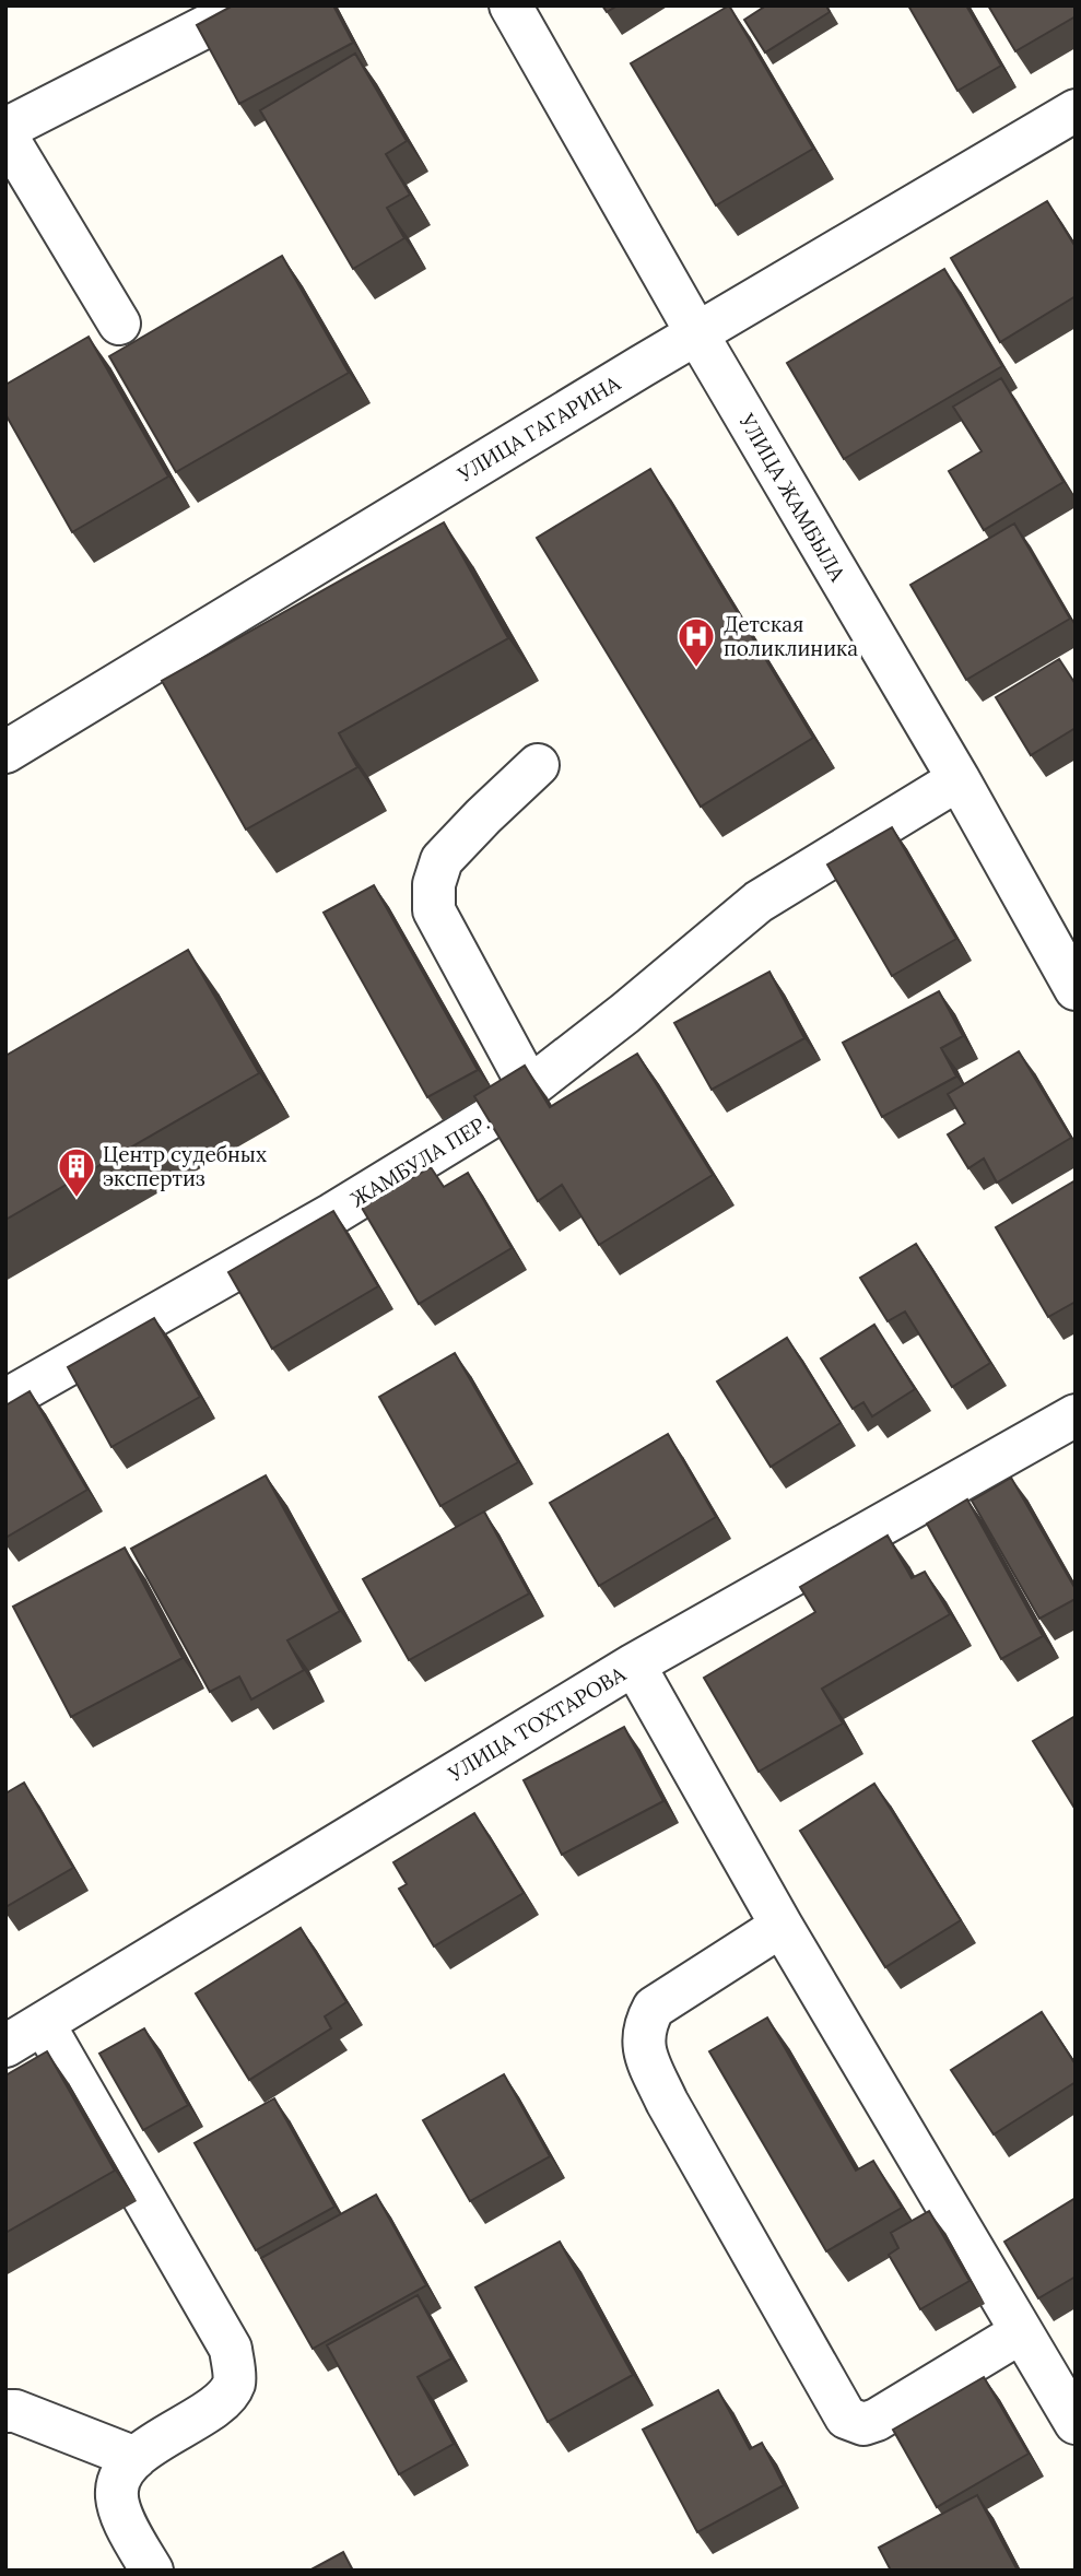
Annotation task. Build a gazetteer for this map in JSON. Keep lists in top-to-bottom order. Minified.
{"streets":{"street":["УЛИЦА ГАГАРИНА","УЛИЦА ЖАМБЫЛА","ЖАМБУЛА ПЕР.","УЛИЦА ТОХТАРОВА"]},"crossings":[["УЛИЦА ГАГАРИНА","УЛИЦА ЖАМБЫЛА"],["УЛИЦА ЖАМБЫЛА","ЖАМБУЛА ПЕР."]],"places":{"hospital":["Детская поликлиника"],"building":["Центр судебных экспертиз"]}}
